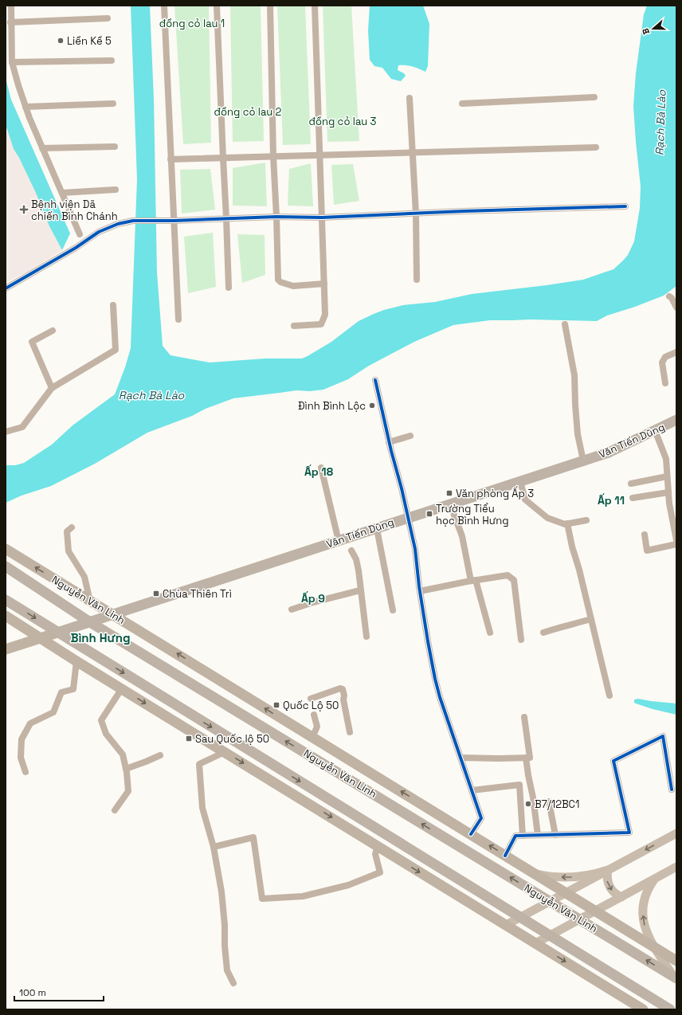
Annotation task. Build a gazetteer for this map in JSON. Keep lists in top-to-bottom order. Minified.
{"streets":{"highway":["Văn Tiến Dũng","Nguyễn Văn Linh"]},"crossings":[["Văn Tiến Dũng","Nguyễn Văn Linh"]],"districts":["Ấp 18","Ấp 11","Ấp 9","Bình Hưng"],"water":["Rạch Bà Lào"],"parks":["đồng cỏ lau 1","đồng cỏ lau 2","đồng cỏ lau 3"],"places":{"other":["Liền Kề 5","Đình Bình Lộc","B7/12BC1"],"health":["Bệnh viện Dã chiến Bình Chánh"],"transit":["Văn phòng Ấp 3","Trường Tiểu học Bình Hưng","Chùa Thiên Trì","Quốc Lộ 50","Sau Quốc lộ 50"]},"scale_bar":"100 m","north":"left"}
